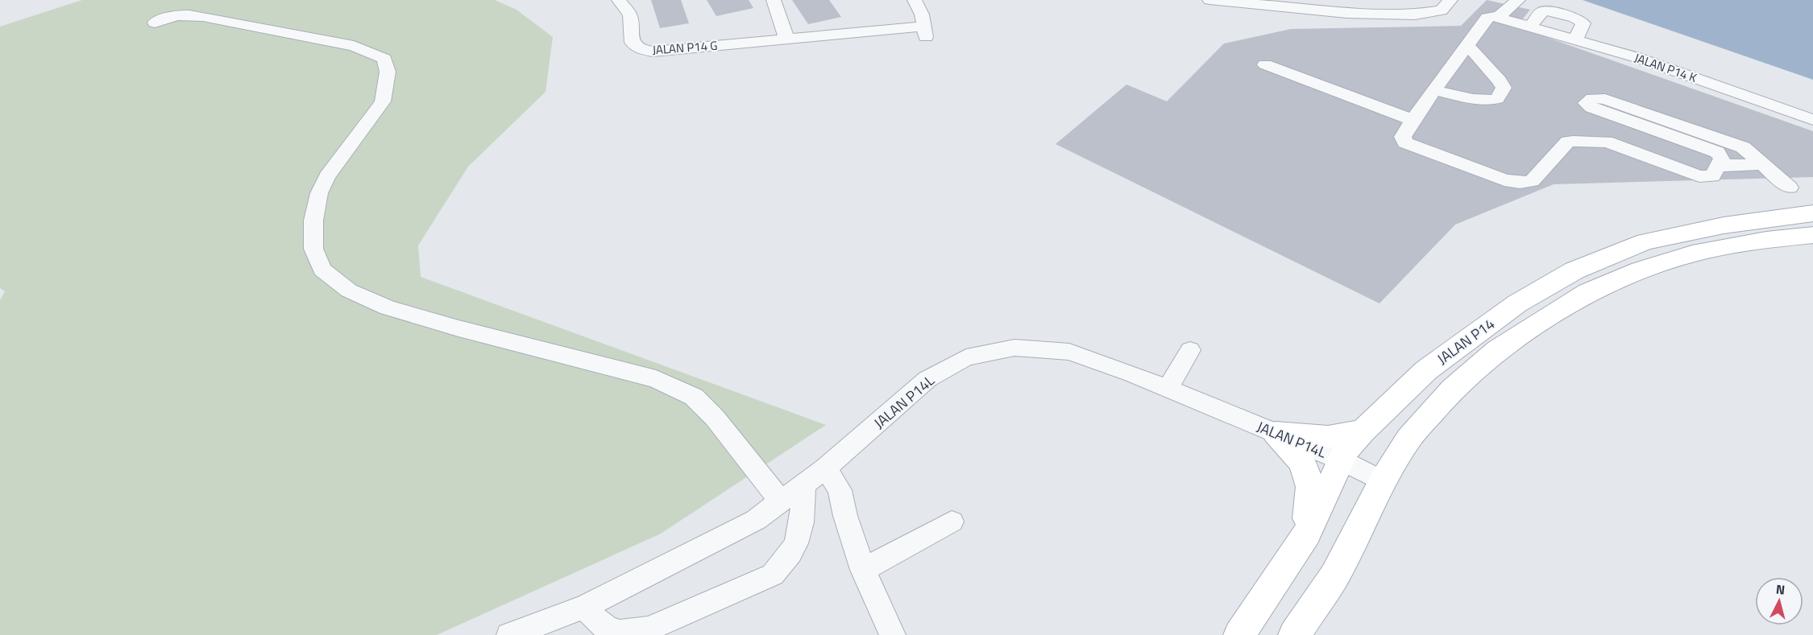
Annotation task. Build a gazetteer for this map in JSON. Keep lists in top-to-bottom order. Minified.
{"streets":{"main road":["JALAN P14"],"street":["JALAN P14 G","JALAN P14 K","JALAN P14L"]},"crossings":[["JALAN P14","JALAN P14L"]],"north":"top"}
